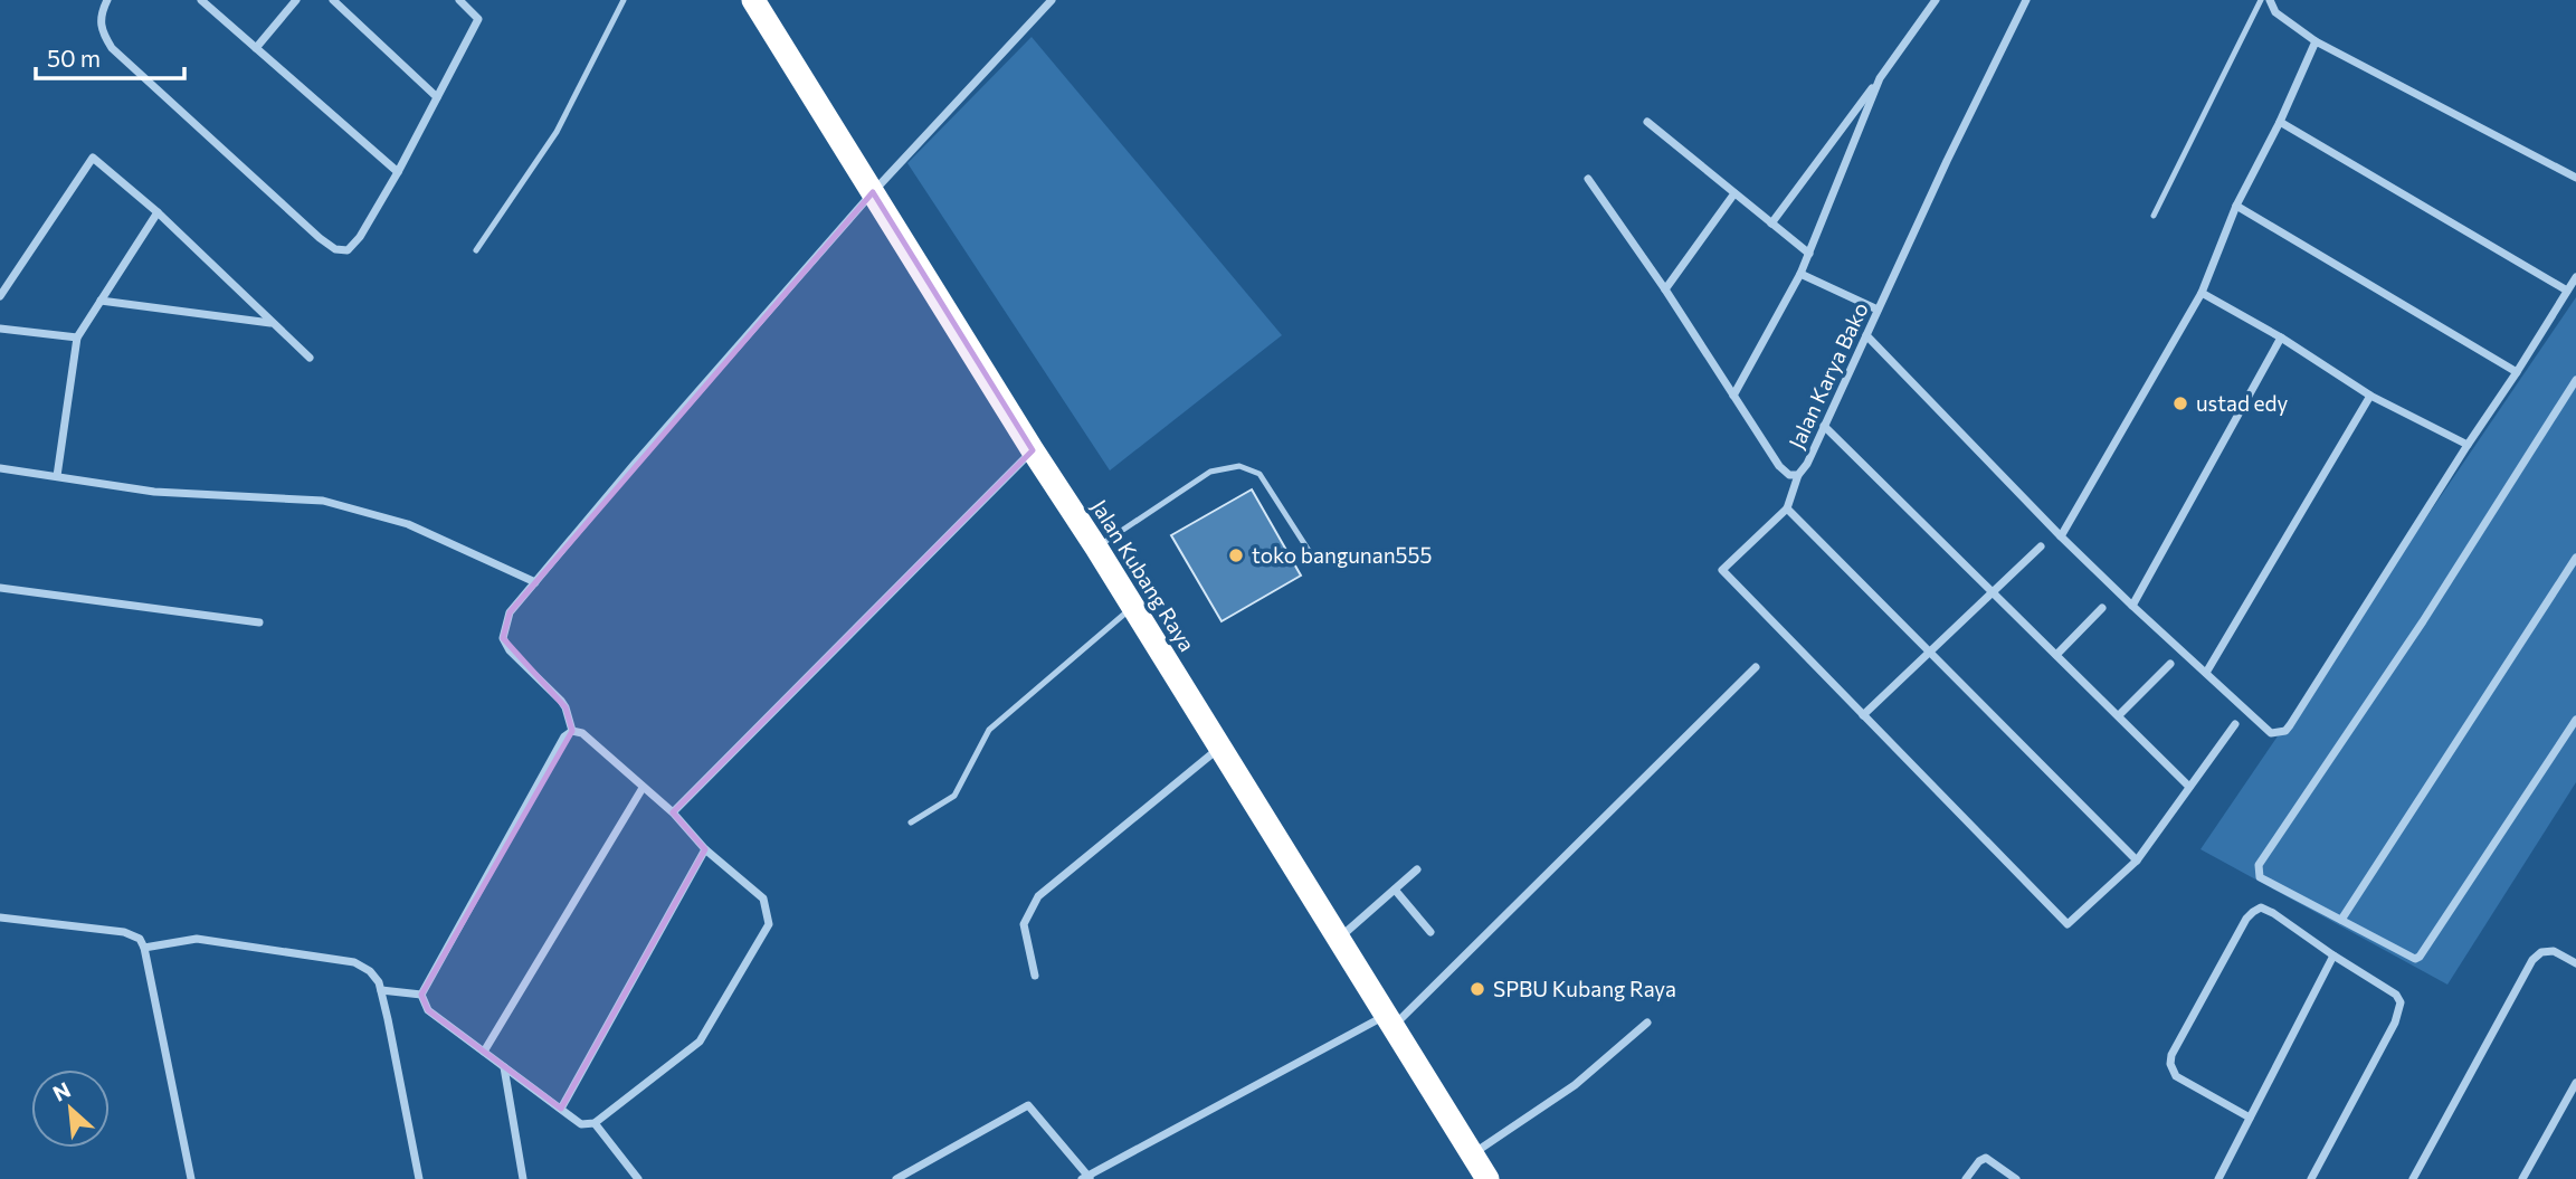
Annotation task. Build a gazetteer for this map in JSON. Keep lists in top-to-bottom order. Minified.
{"streets":{"highway":["Jalan Kubang Raya"],"street":["Jalan Karya Bako"]},"places":["ustad edy","toko bangunan555","SPBU Kubang Raya"],"scale_bar":"50 m","north":"top left"}
